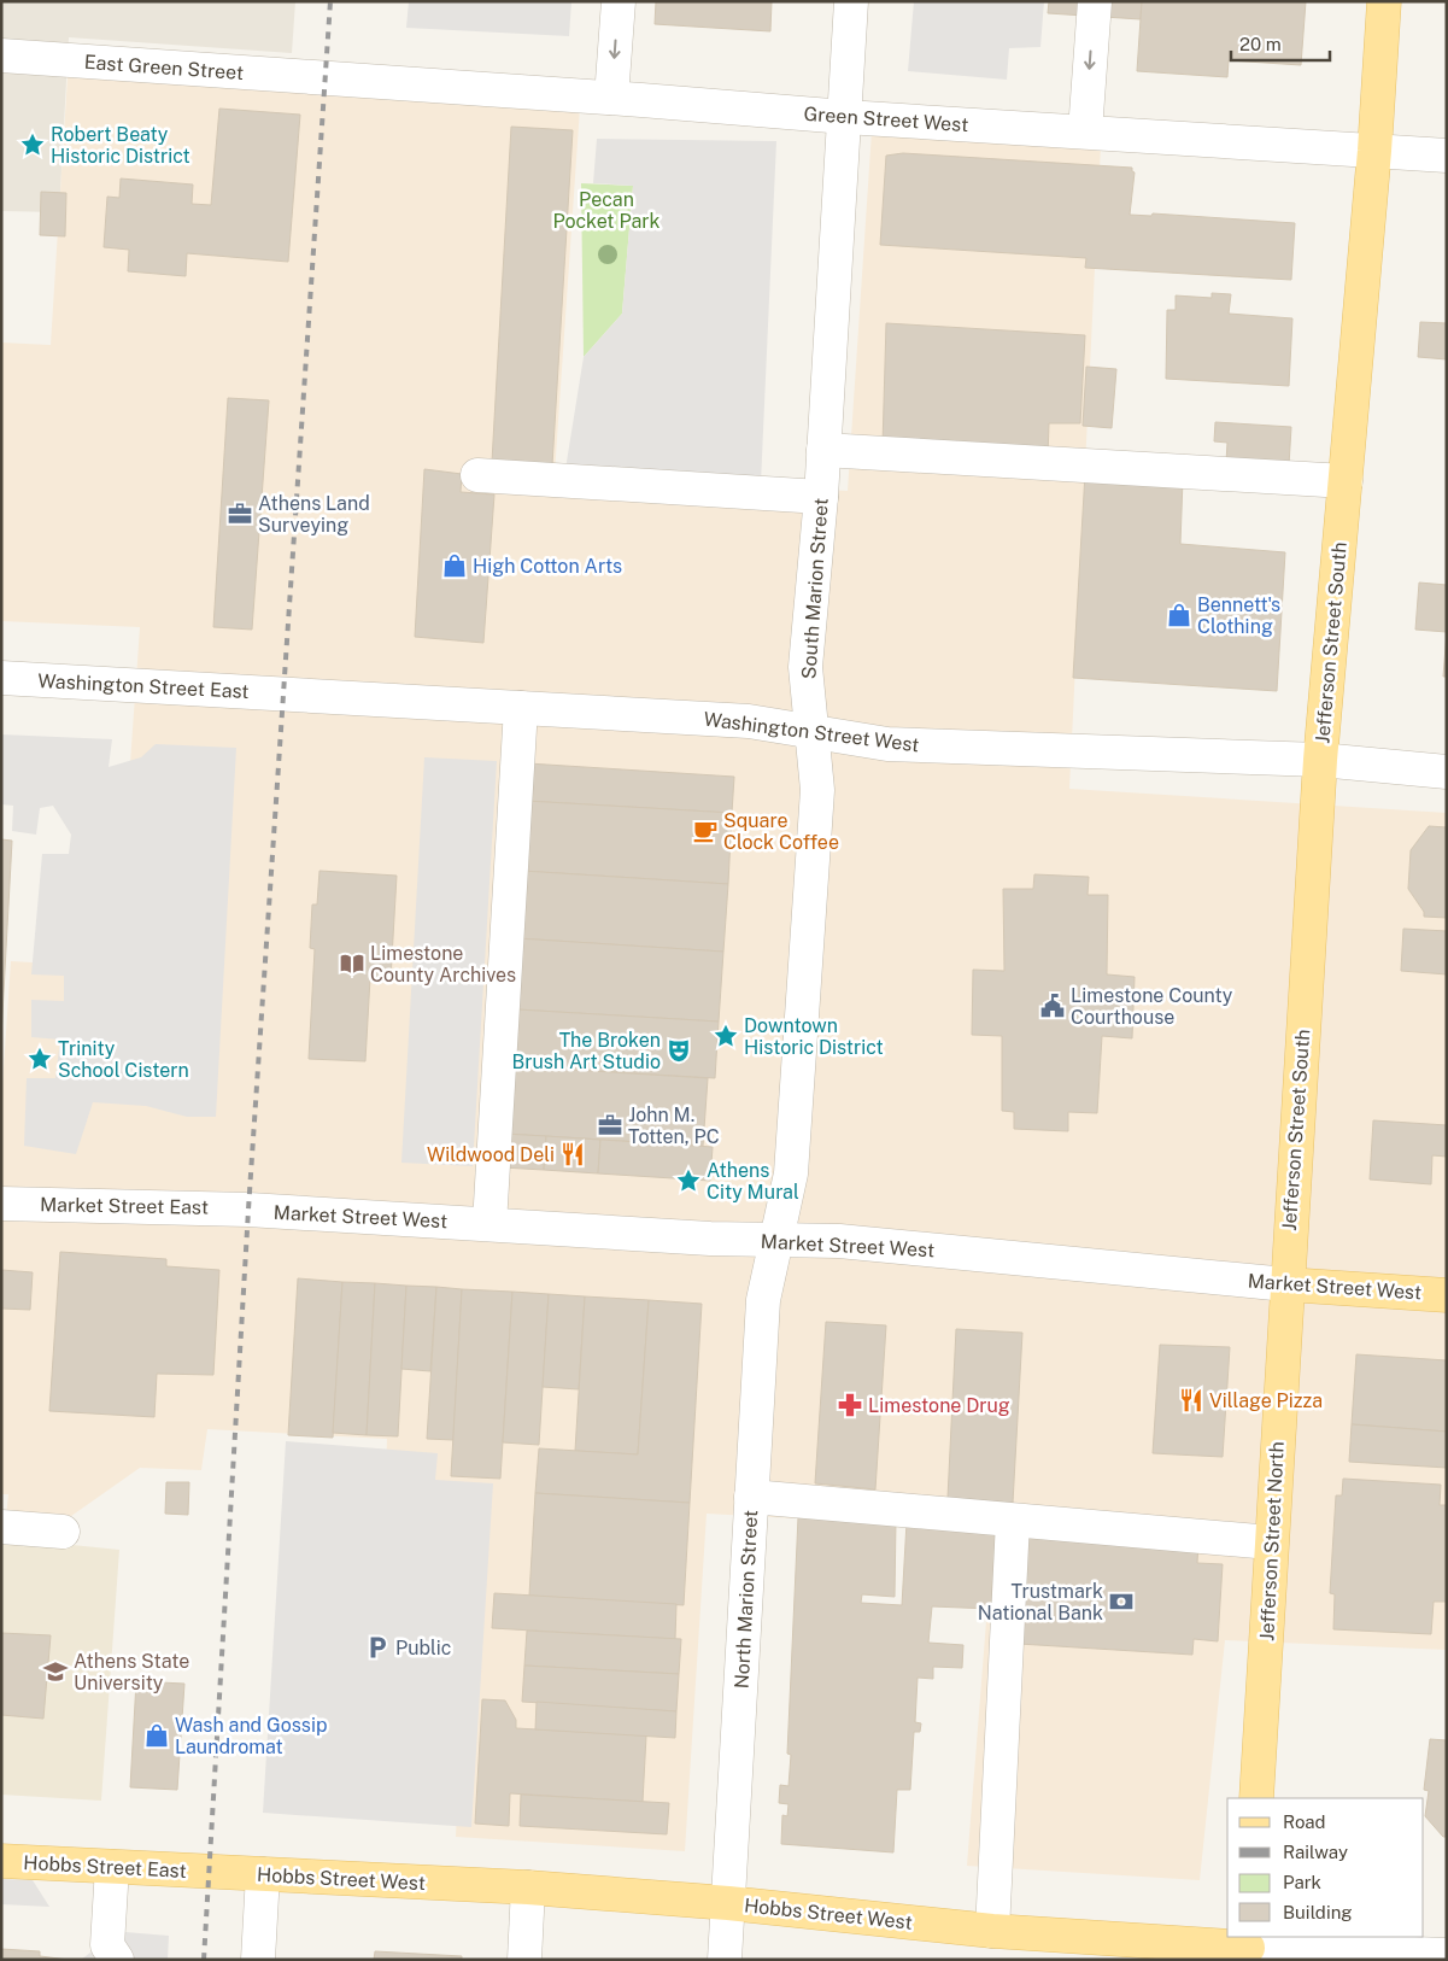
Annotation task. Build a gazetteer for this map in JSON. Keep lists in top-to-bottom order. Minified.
{"streets":{"main road":["Jefferson Street South","Market Street West","Jefferson Street North","Hobbs Street East","Hobbs Street West"],"street":["East Green Street","Green Street West","South Marion Street","Washington Street East","Washington Street West","Market Street East","North Marion Street"]},"crossings":[["East Green Street","Green Street West"],["Green Street West","South Marion Street"],["Green Street West","Jefferson Street South"],["South Marion Street","Washington Street West"],["South Marion Street","Market Street West"],["South Marion Street","North Marion Street"],["Jefferson Street South","Washington Street West"],["Jefferson Street South","Market Street West"],["Jefferson Street South","Jefferson Street North"],["Washington Street East","Washington Street West"],["Market Street East","Market Street West"],["Market Street West","Jefferson Street North"],["Market Street West","North Marion Street"],["North Marion Street","Hobbs Street West"],["Hobbs Street East","Hobbs Street West"]],"parks":["Pecan Pocket Park"],"places":{"place":["Robert Beaty Historic District","Downtown Historic District","Trinity School Cistern","Athens City Mural"],"office":["Athens Land Surveying","John M. Totten, PC"],"shop":["High Cotton Arts","Bennett's Clothing","Wash and Gossip Laundromat"],"cafe":["Square Clock Coffee"],"library":["Limestone County Archives"],"public building":["Limestone County Courthouse"],"theatre":["The Broken Brush Art Studio"],"restaurant":["Wildwood Deli","Village Pizza"],"pharmacy":["Limestone Drug"],"bank":["Trustmark National Bank"],"parking":["Public"],"school or university":["Athens State University"]},"legend":["Road","Railway","Park","Building"],"scale_bar":"20 m"}
